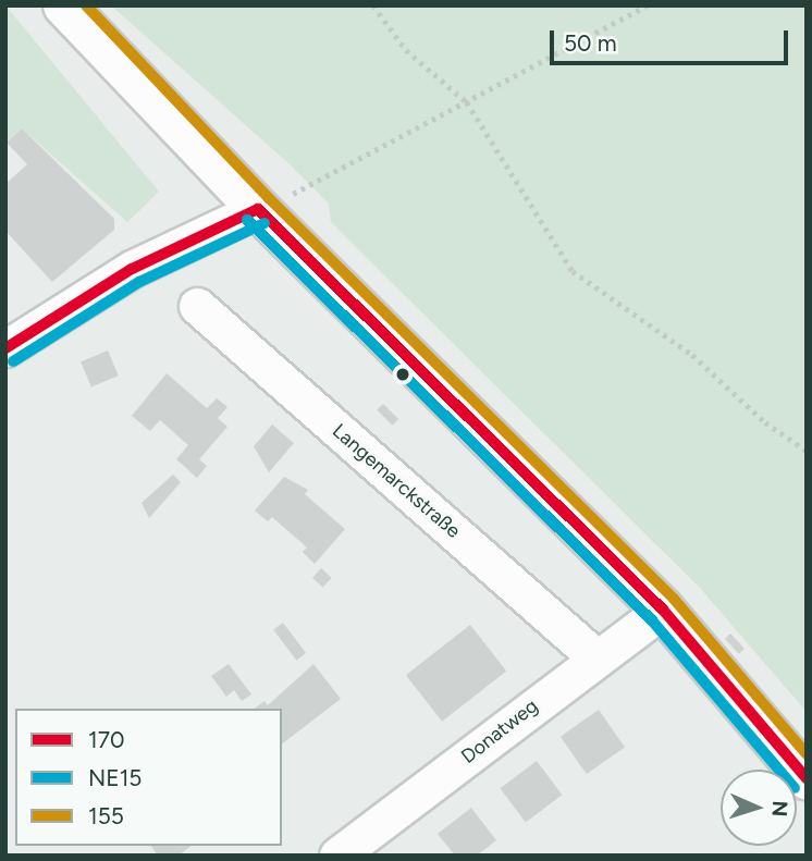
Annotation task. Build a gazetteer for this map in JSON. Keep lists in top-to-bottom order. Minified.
{"streets":{"street":["Langemarckstraße","Donatweg"]},"crossings":[["Langemarckstraße","Donatweg"]],"lines":["transit line 155","transit line 170","transit line NE15"],"legend":["170","NE15","155"],"scale_bar":"50 m","north":"right"}
